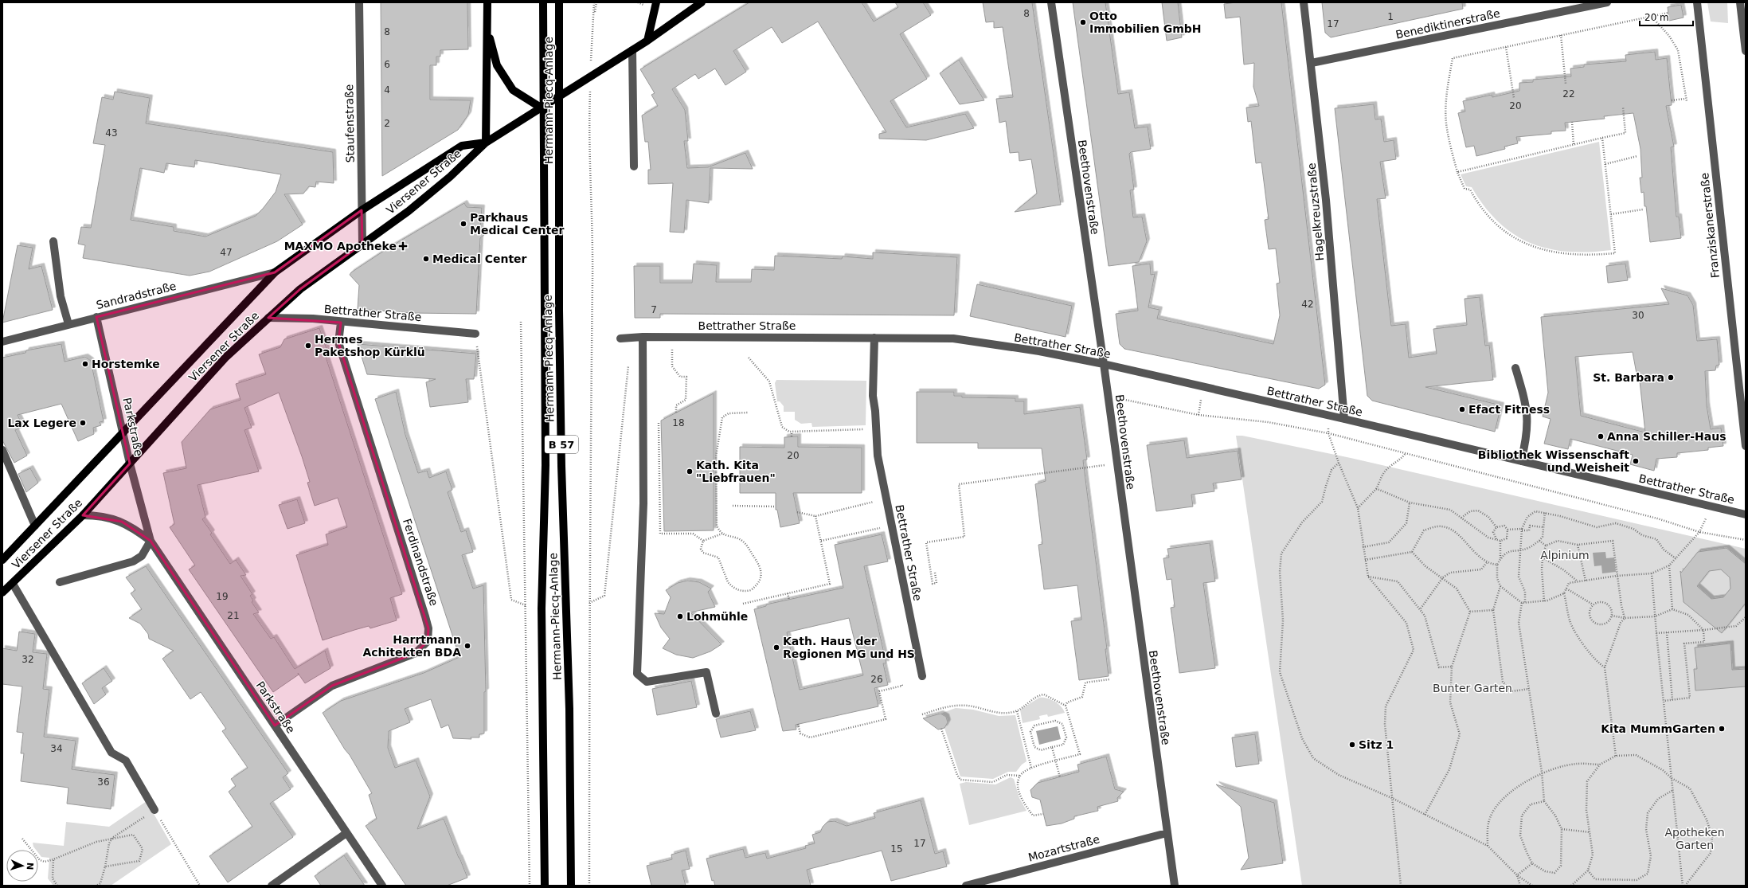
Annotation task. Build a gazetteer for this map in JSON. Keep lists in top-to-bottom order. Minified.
{"streets":{"main road":["Hermann-Piecq-Anlage","Viersener Straße","B 57"],"street":["Benediktinerstraße","Staufenstraße","Beethovenstraße","Hagelkreuzstraße","Franziskanerstraße","Sandradstraße","Bettrather Straße","Parkstraße","Ferdinandstraße","Mozartstraße"]},"crossings":[["Benediktinerstraße","Hagelkreuzstraße"],["Staufenstraße","Viersener Straße"],["Viersener Straße","Sandradstraße"],["Viersener Straße","Bettrather Straße"],["Viersener Straße","Parkstraße"],["Beethovenstraße","Bettrather Straße"],["Beethovenstraße","Mozartstraße"],["Hagelkreuzstraße","Bettrather Straße"],["Sandradstraße","Parkstraße"],["Bettrather Straße","Ferdinandstraße"],["Parkstraße","Ferdinandstraße"]],"parks":["Alpinium","Bunter Garten","Apotheken Garten"],"places":{"other":["Otto Immobilien GmbH","Parkhaus Medical Center","Medical Center","Hermes Paketshop Kürklü","Horstemke","St. Barbara","Efact Fitness","Lax Legere","Anna Schiller-Haus","Bibliothek Wissenschaft und Weisheit","Kath. Kita \"Liebfrauen\"","Lohmühle","Harrtmann Achitekten BDA","Kath. Haus der Regionen MG und HS","Kita MummGarten","Sitz 1"],"health":["MAXMO Apotheke"]},"house_numbers":["8","1","17","8","6","4","22","20","2","43","47","42","7","30","18","20","19","21","32","26","34","36","17","15"],"scale_bar":"20 m","north":"right"}
